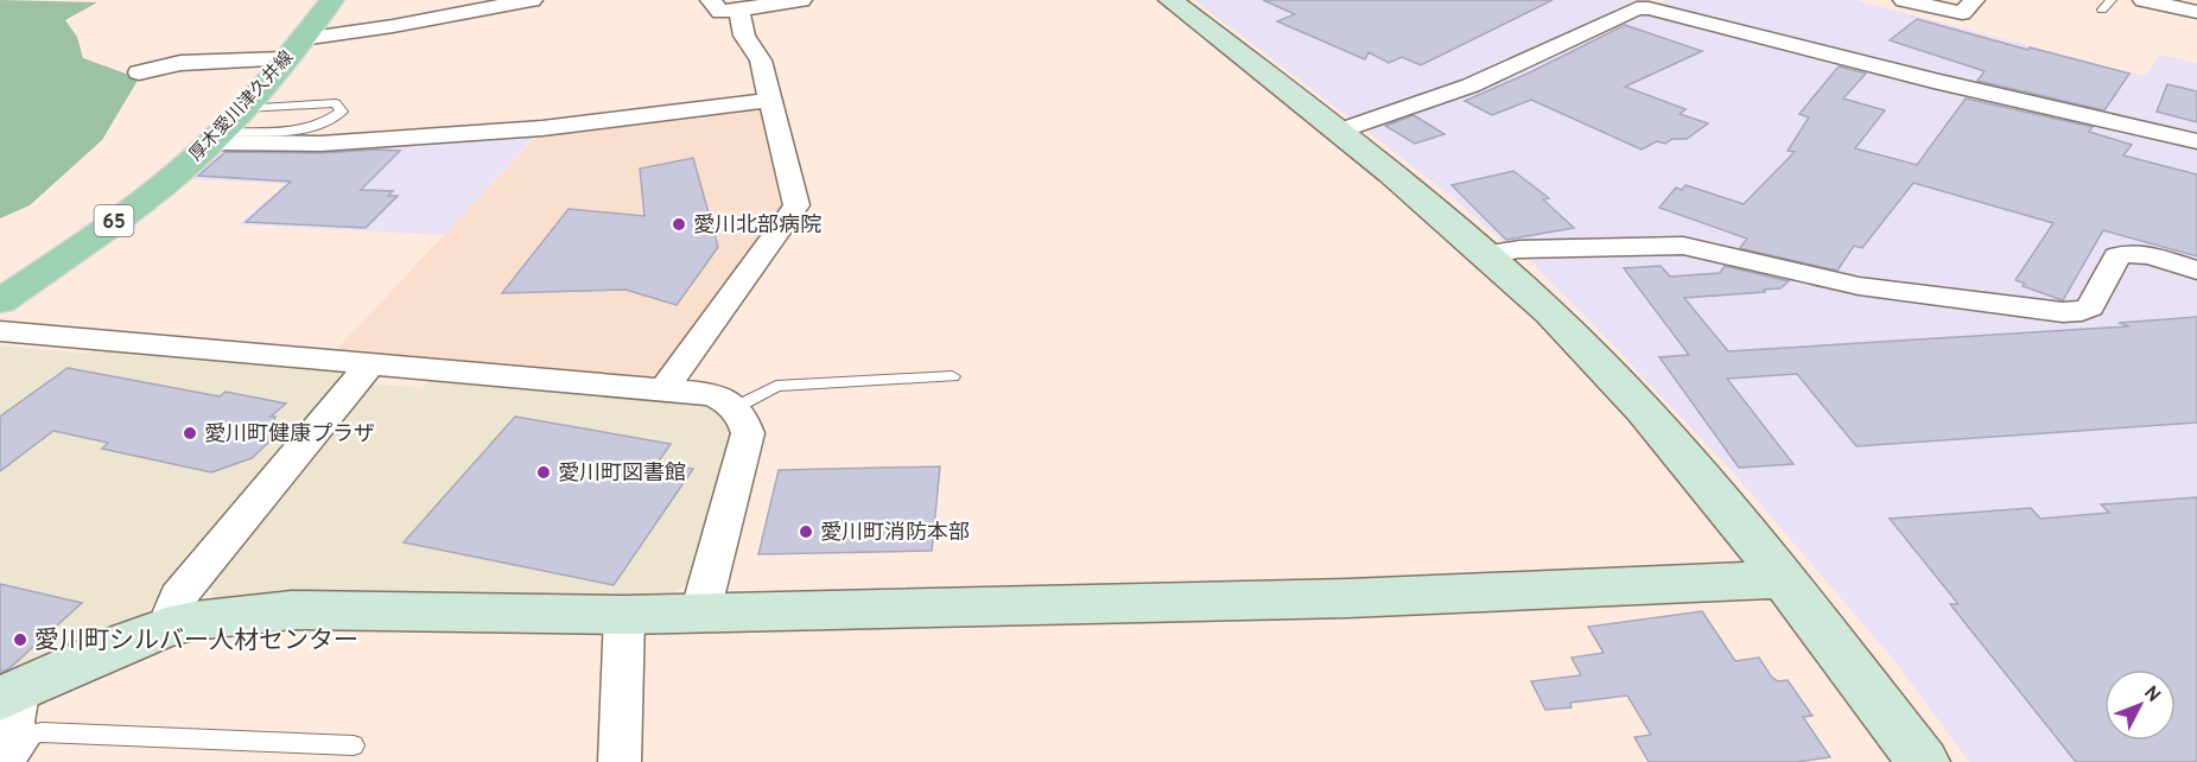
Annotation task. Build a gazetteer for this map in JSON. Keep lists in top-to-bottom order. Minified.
{"streets":{"main road":["厚木愛川津久井線","65"]},"places":["愛川北部病院","愛川町健康プラザ","愛川町図書館","愛川町消防本部","愛川町シルバー人材センター"],"north":"top right"}
